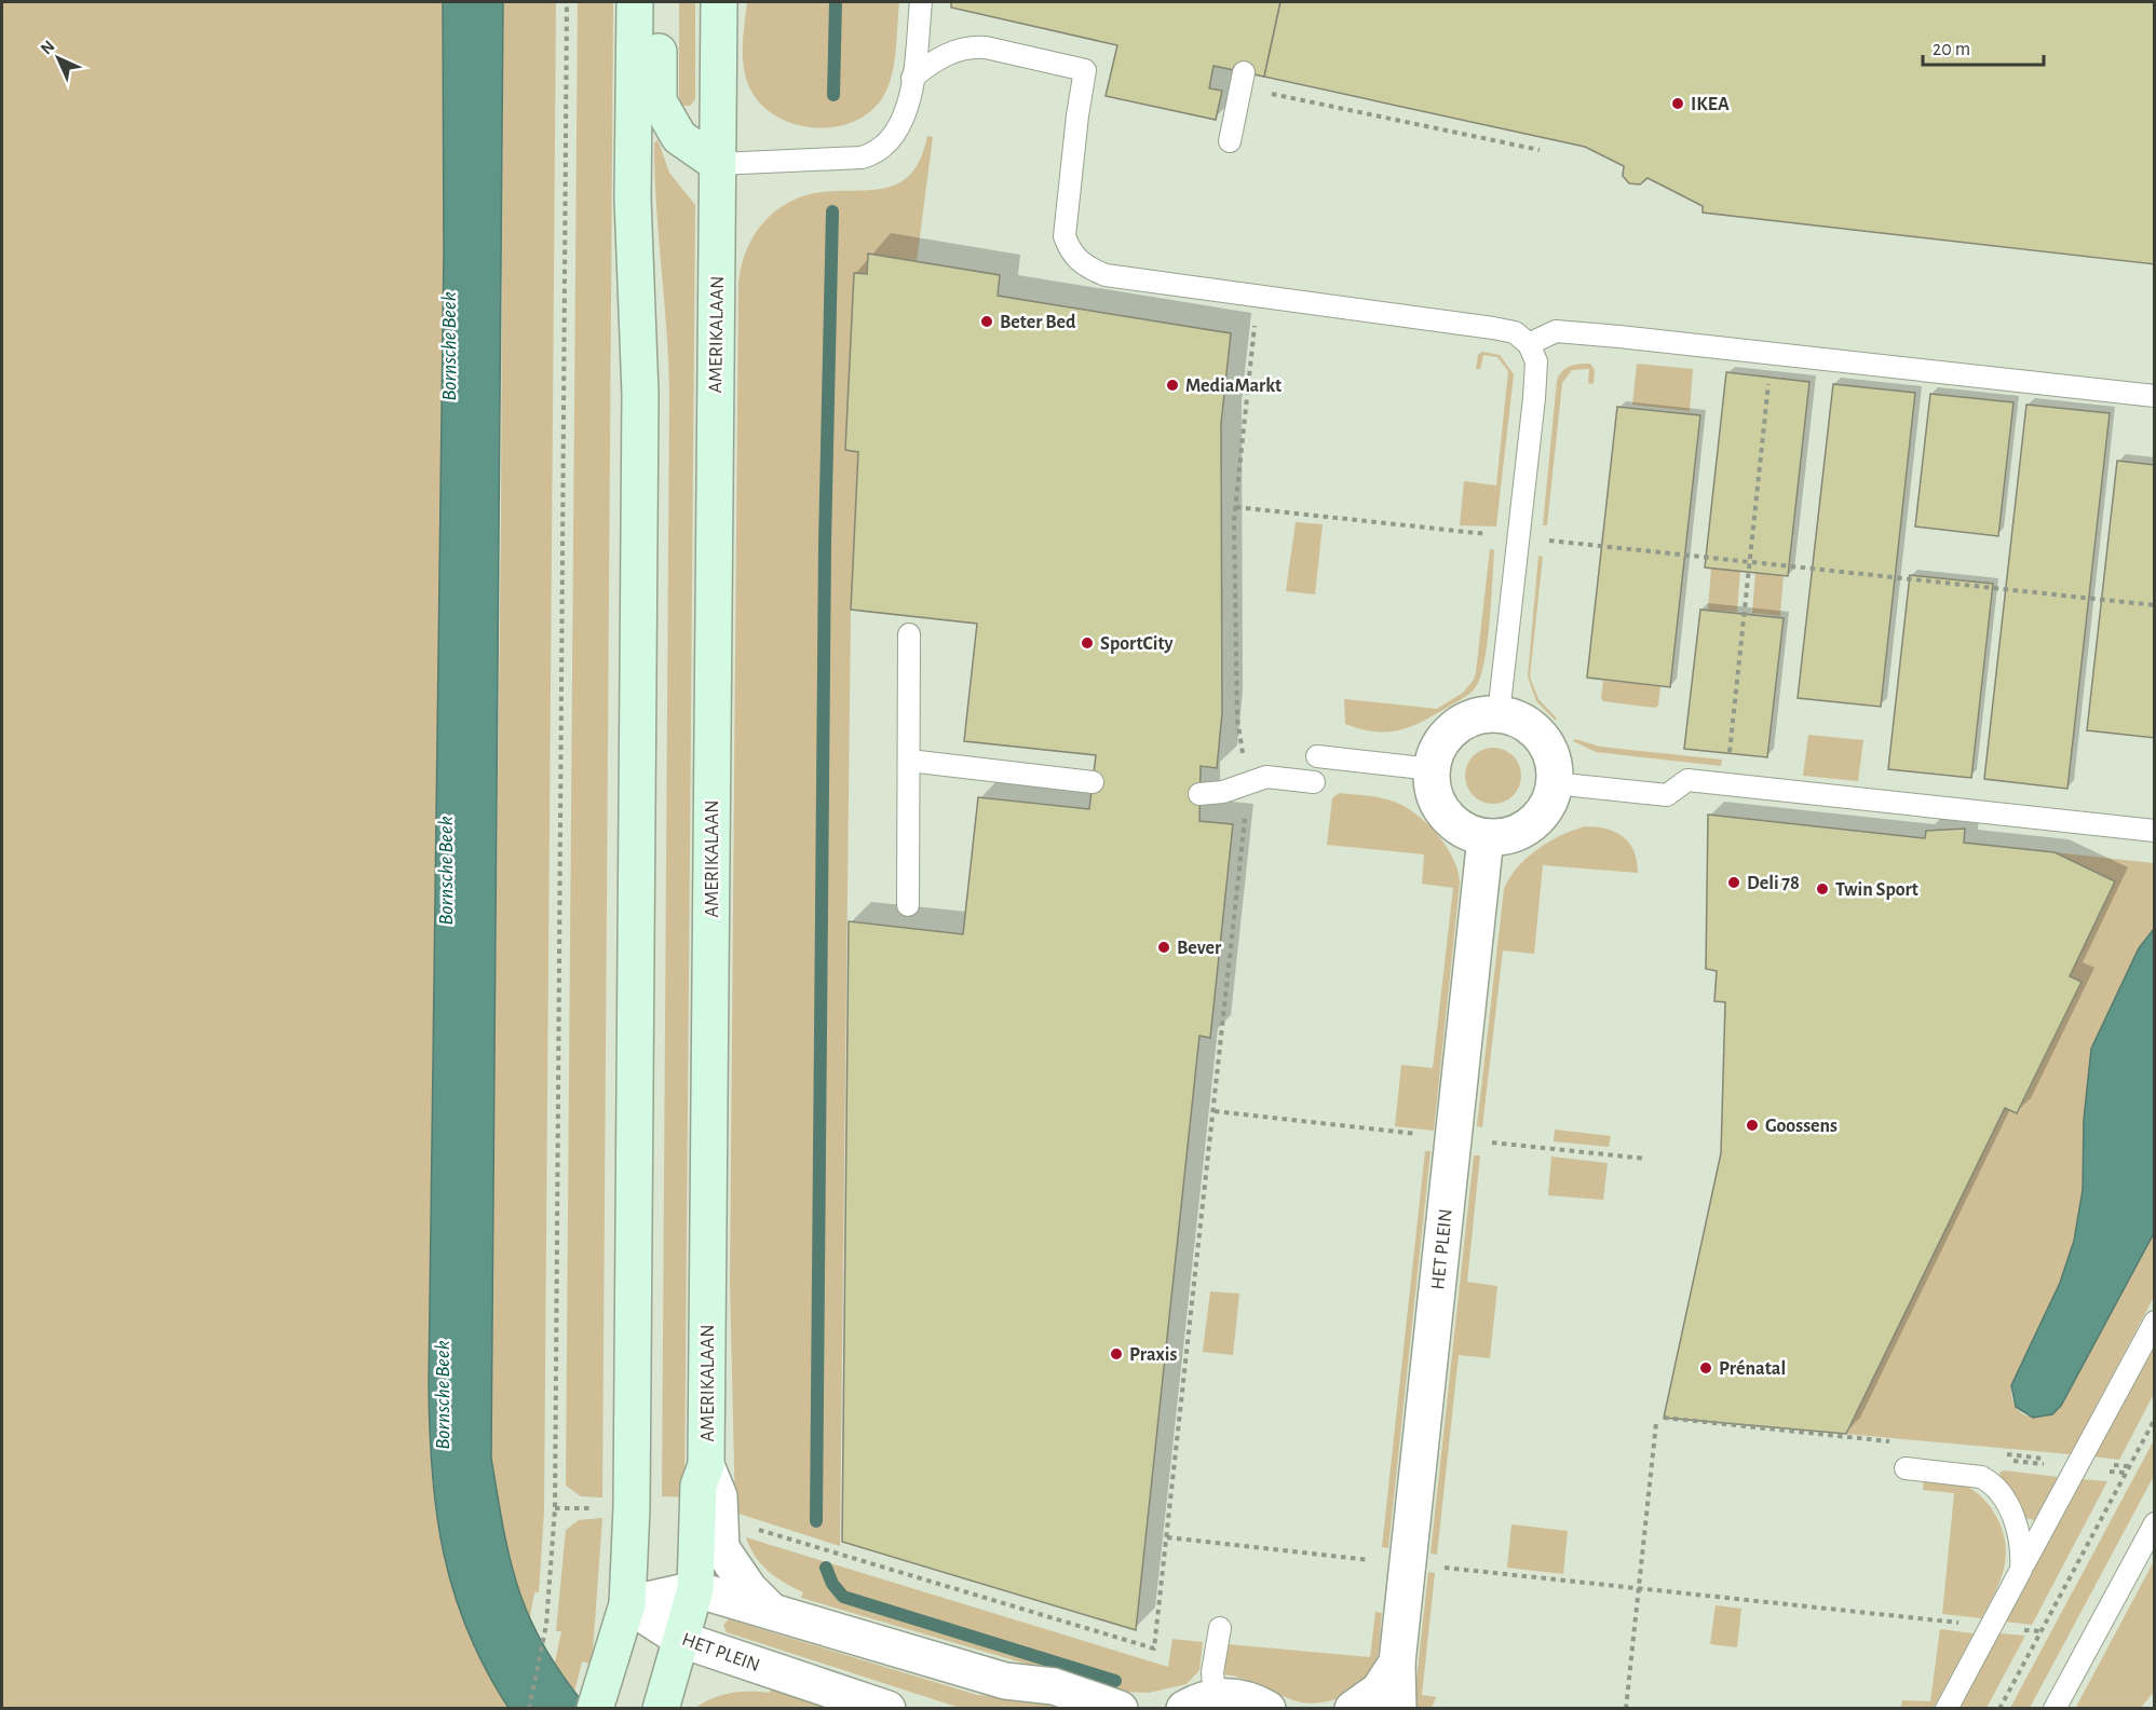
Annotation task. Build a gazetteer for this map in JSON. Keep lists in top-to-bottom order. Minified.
{"streets":{"main road":["AMERIKALAAN"],"street":["HET PLEIN"]},"crossings":[["AMERIKALAAN","HET PLEIN"]],"water":["Bornsche Beek"],"places":["IKEA","Beter Bed","MediaMarkt","SportCity","Deli 78","Twin Sport","Bever","Goossens","Praxis","Prénatal"],"scale_bar":"20 m","north":"top left"}
